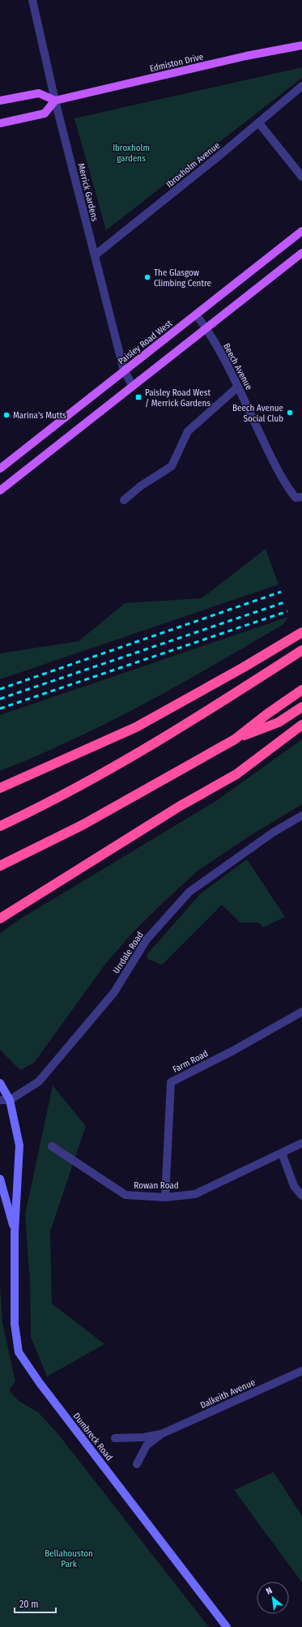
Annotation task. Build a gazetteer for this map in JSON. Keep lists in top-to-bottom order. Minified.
{"streets":{"main road":["Edmiston Drive","Paisley Road West","Dumbreck Road"],"street":["Ibroxholm Avenue","Merrick Gardens","Beech Avenue","Urrdale Road","Farm Road","Rowan Road","Dalkeith Avenue"]},"crossings":[["Edmiston Drive","Merrick Gardens"],["Ibroxholm Avenue","Merrick Gardens"],["Merrick Gardens","Paisley Road West"],["Paisley Road West","Beech Avenue"],["Urrdale Road","Dumbreck Road"],["Farm Road","Rowan Road"]],"parks":["Ibroxholm gardens","Bellahouston Park"],"places":{"other":["The Glasgow Climbing Centre","Beech Avenue Social Club","Marina's Mutts"],"transit":["Paisley Road West / Merrick Gardens"]},"scale_bar":"20 m","north":"top left"}
